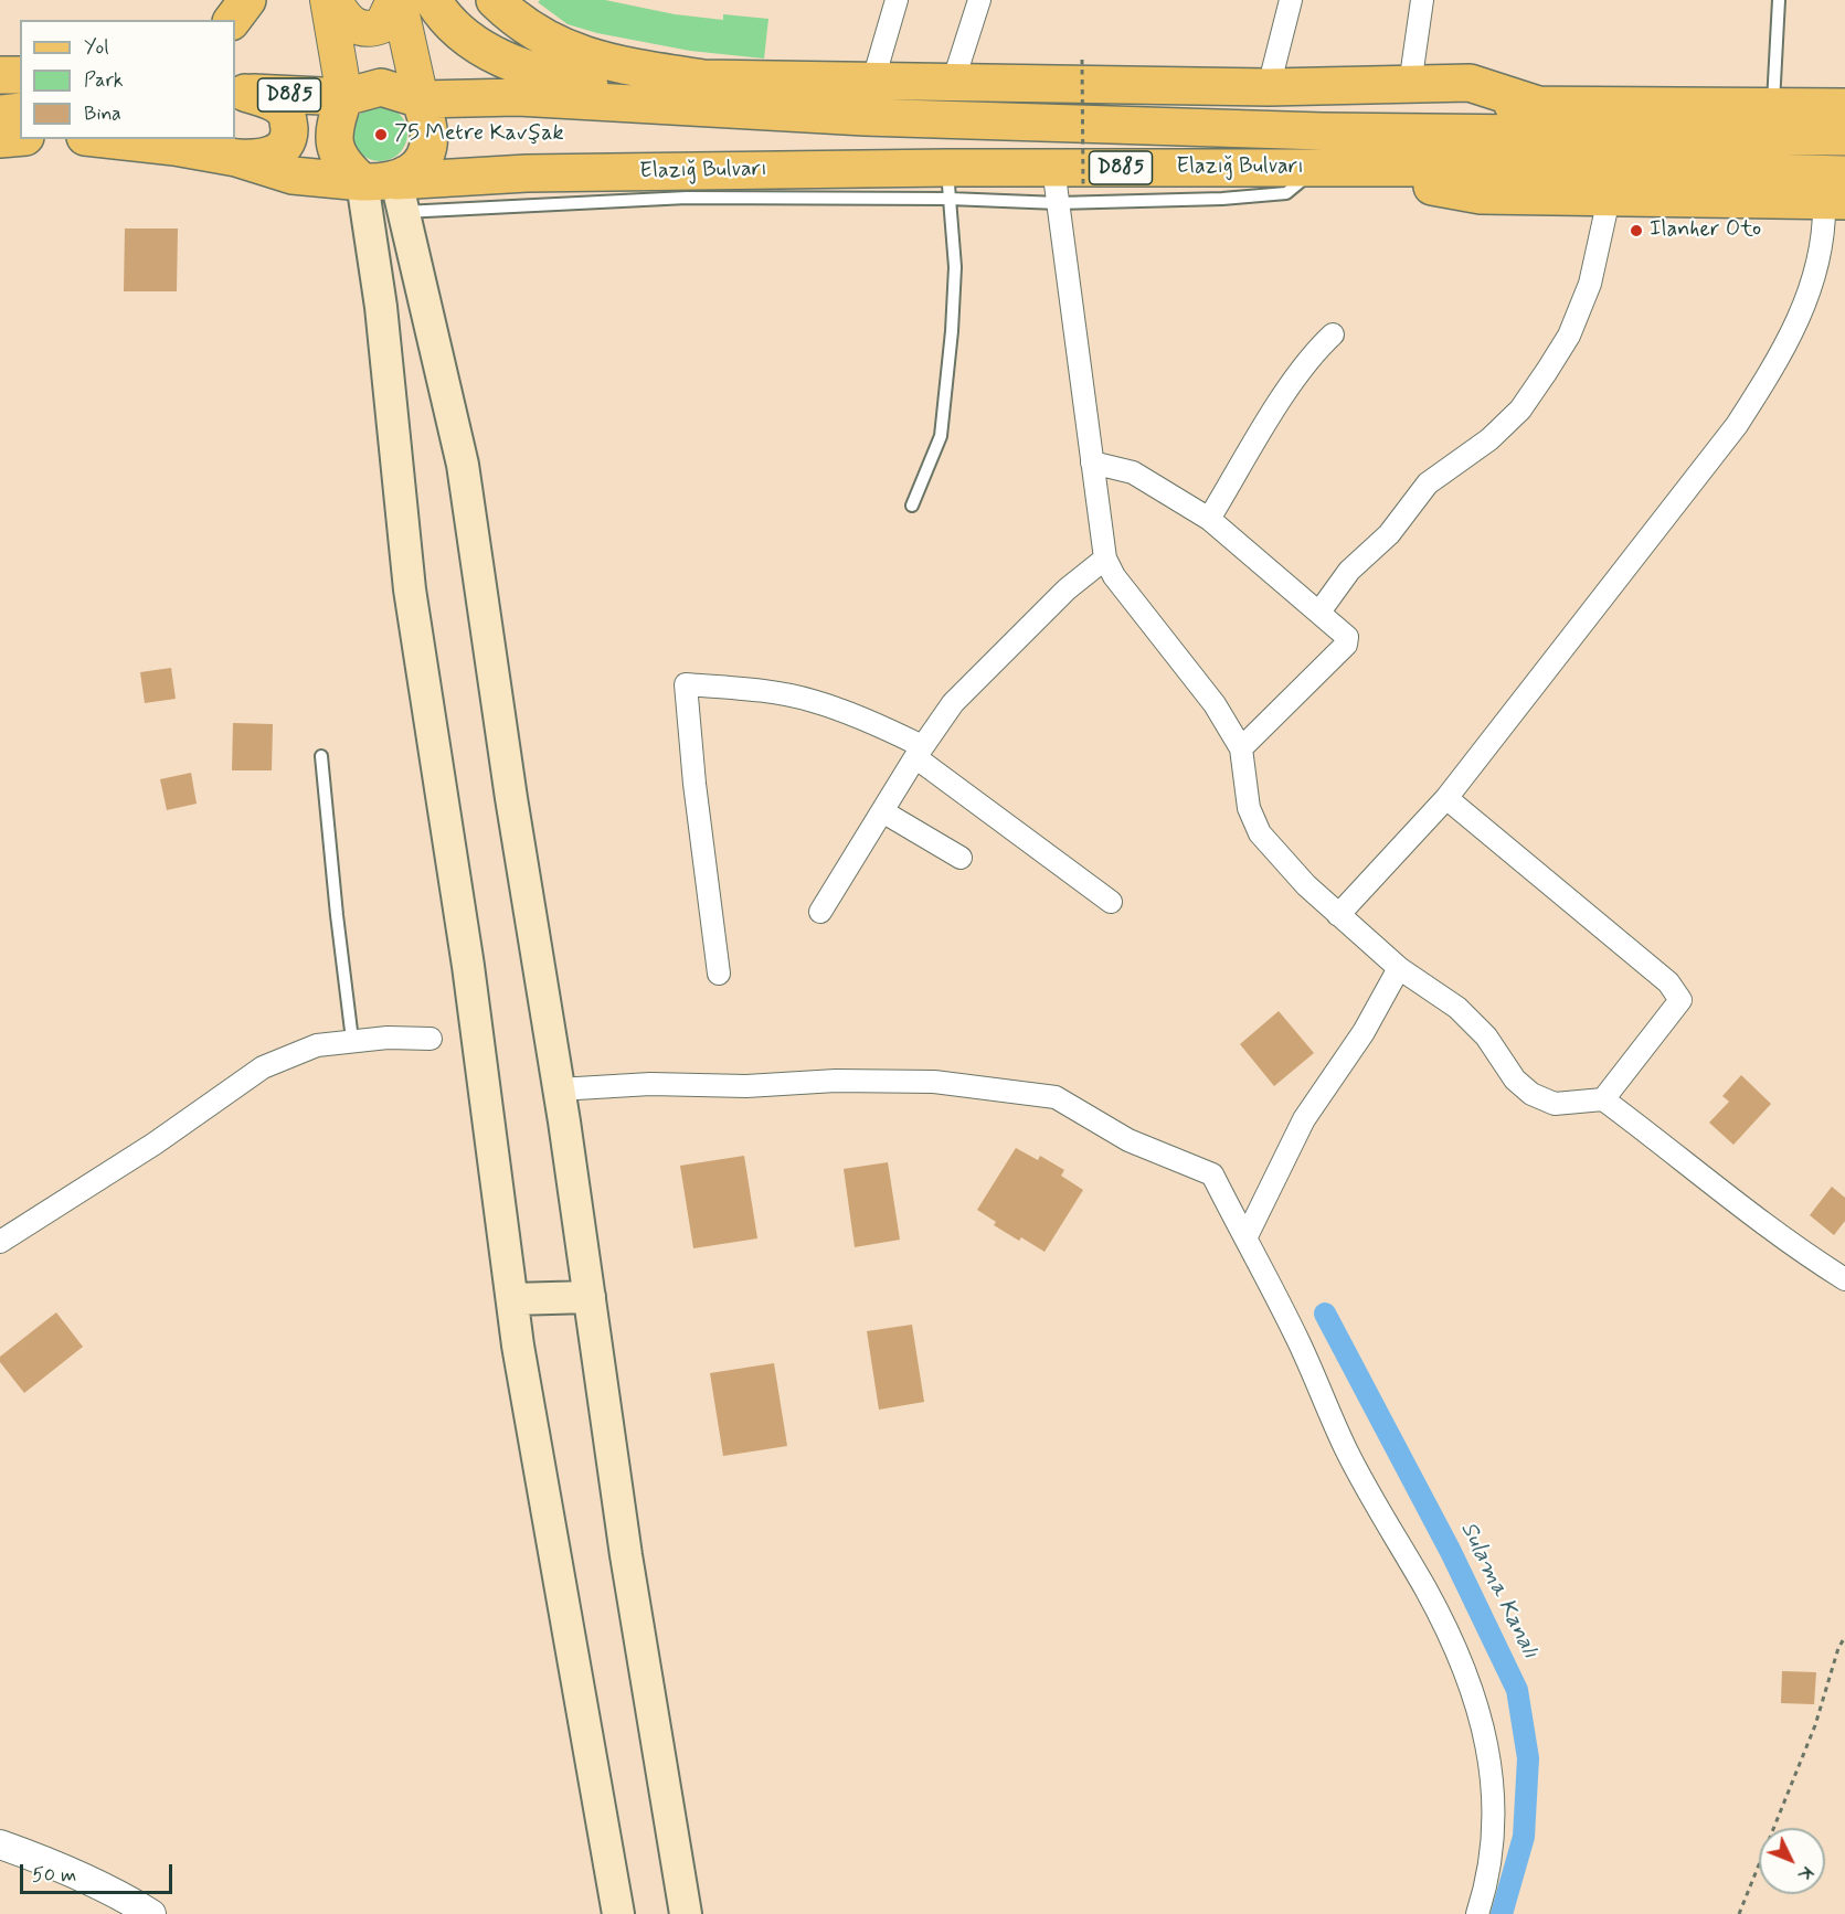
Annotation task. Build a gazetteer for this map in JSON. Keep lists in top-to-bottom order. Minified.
{"streets":{"highway":["D885","Elazığ Bulvarı"]},"crossings":[["D885","Elazığ Bulvarı"]],"water":["Sulama Kanalı"],"places":["75 Metre Kavşak","Ilanher Oto"],"legend":["Yol","Park","Bina"],"scale_bar":"50 m","north":"bottom right"}
